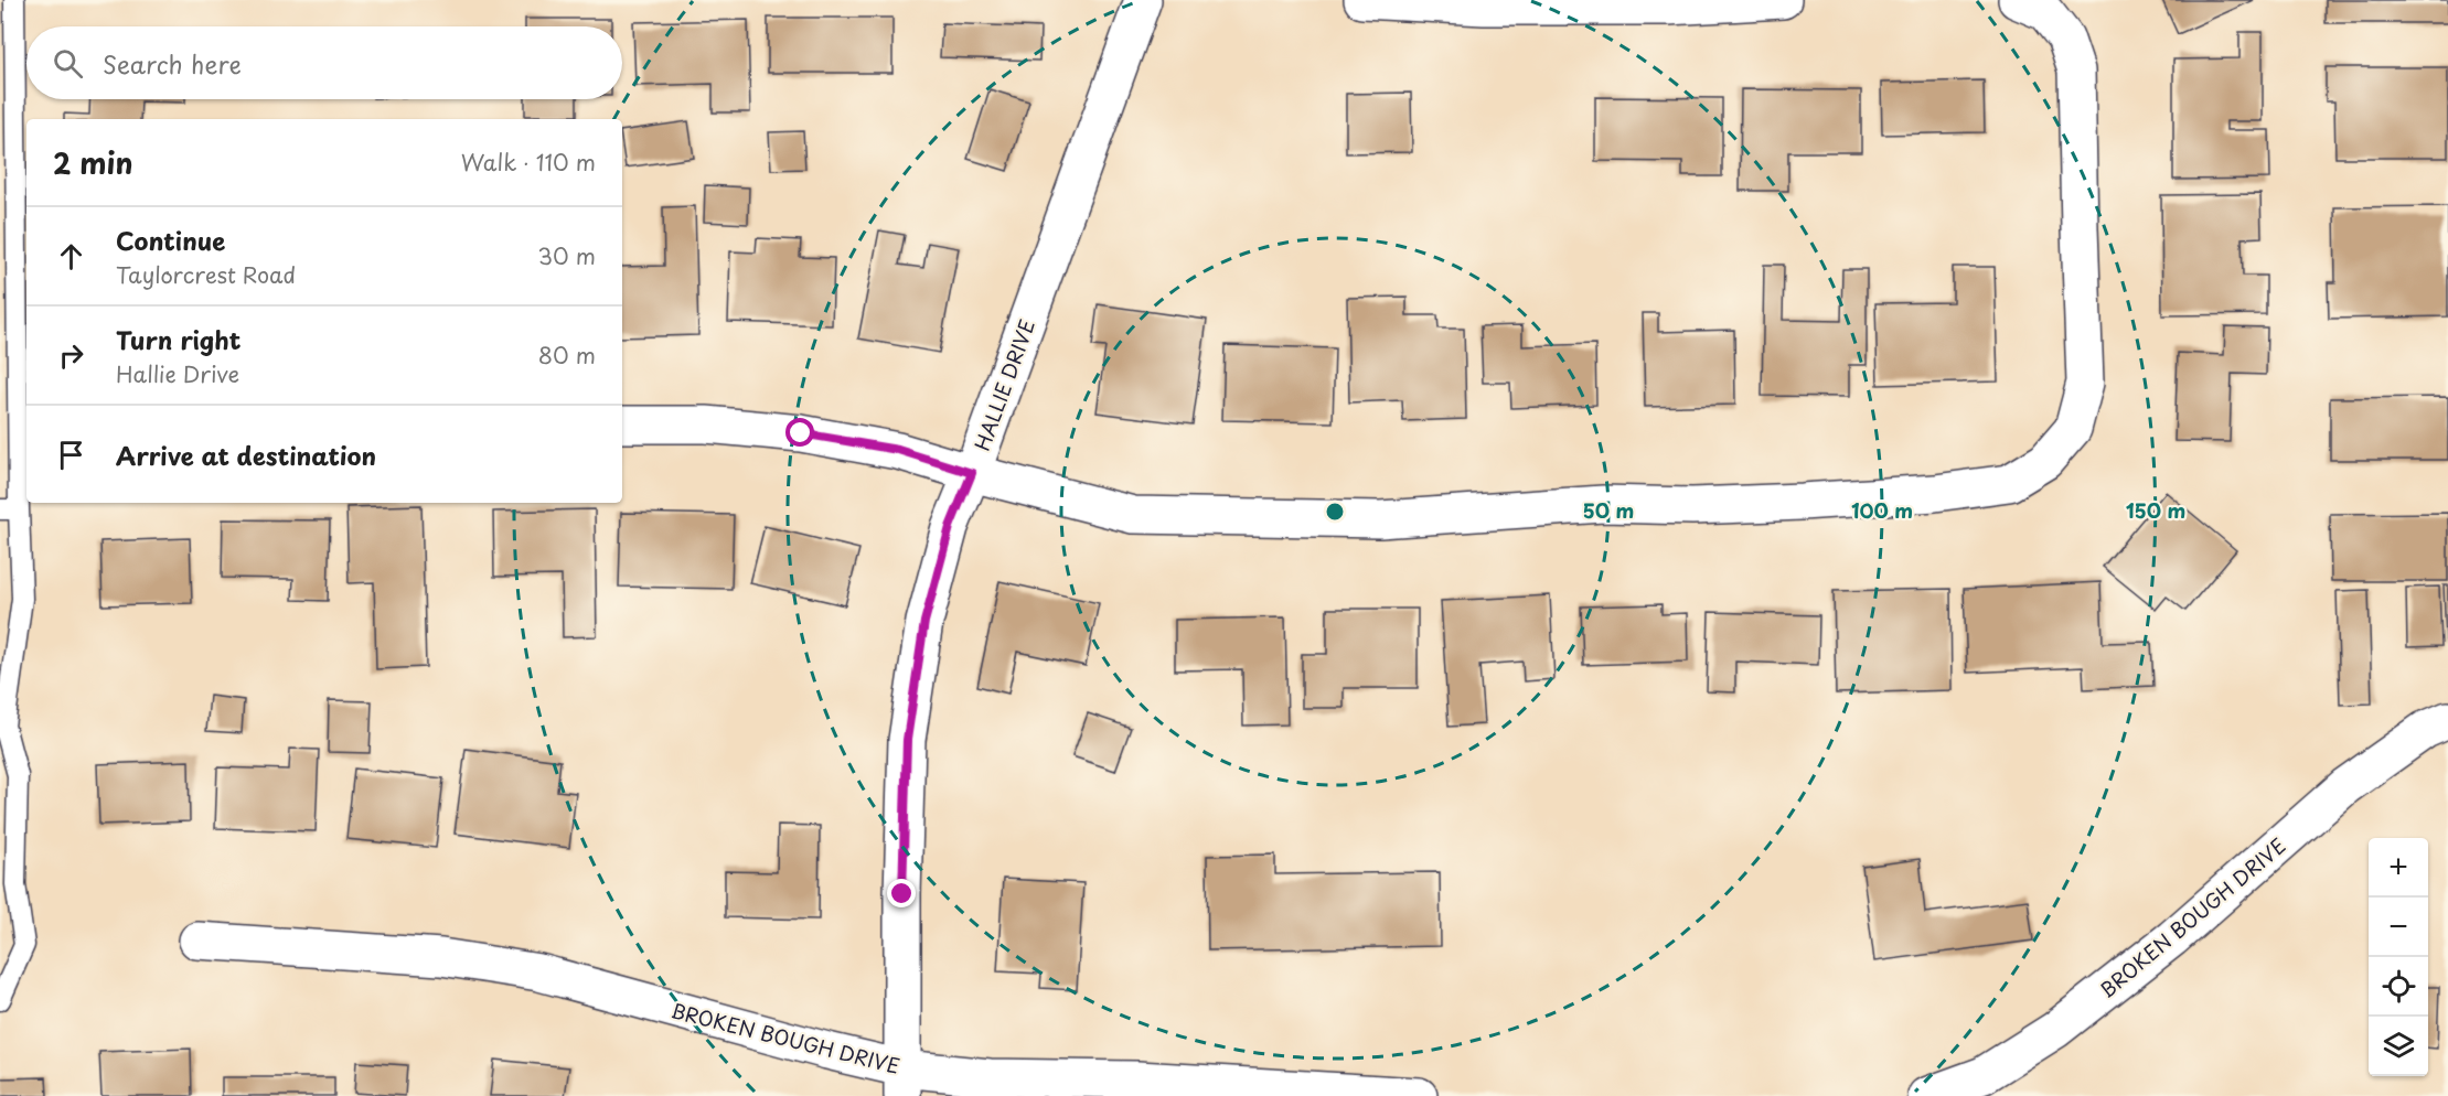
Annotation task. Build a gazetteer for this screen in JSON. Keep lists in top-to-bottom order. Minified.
{"streets":{"street":["HALLIE DRIVE","BROKEN BOUGH DRIVE"]},"crossings":[["HALLIE DRIVE","BROKEN BOUGH DRIVE"]],"page":{"search":"Search here","heading":["2 min","Walk · 110 m"],"list":[["Continue","Taylorcrest Road","30 m"],["Turn right","Hallie Drive","80 m"],"Arrive at destination"],"map_buttons":["+","−"]},"rings":["50 m","100 m","150 m"]}
